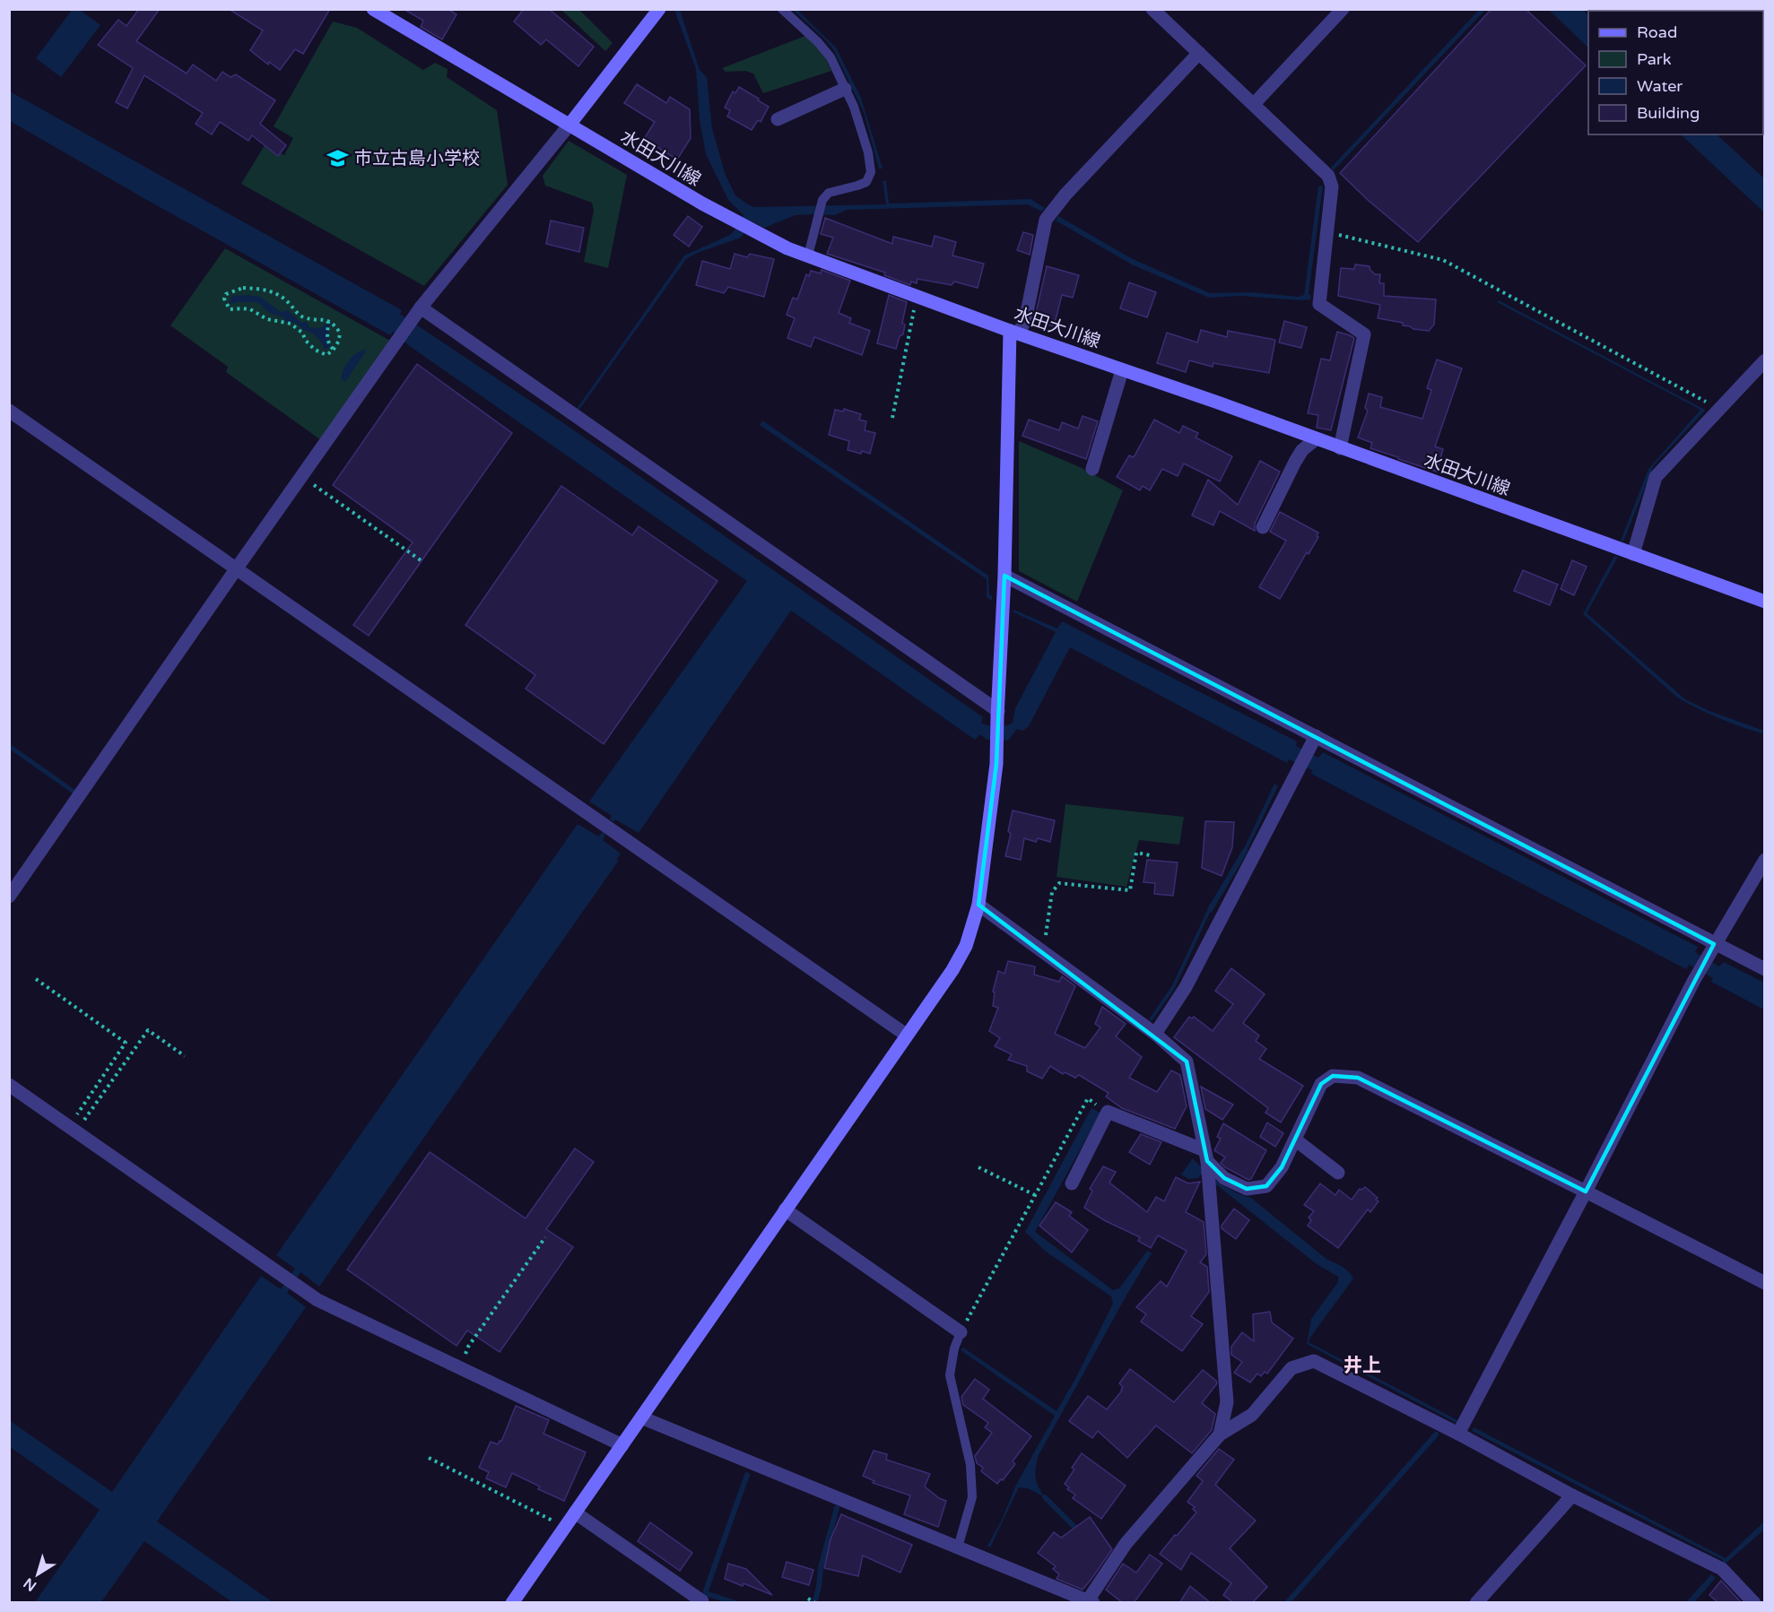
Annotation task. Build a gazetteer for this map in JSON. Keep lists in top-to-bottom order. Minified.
{"streets":{"street":["水田大川線"]},"districts":["井上"],"places":{"school or university":["市立古島小学校"]},"legend":["Road","Park","Water","Building"],"north":"bottom left"}
